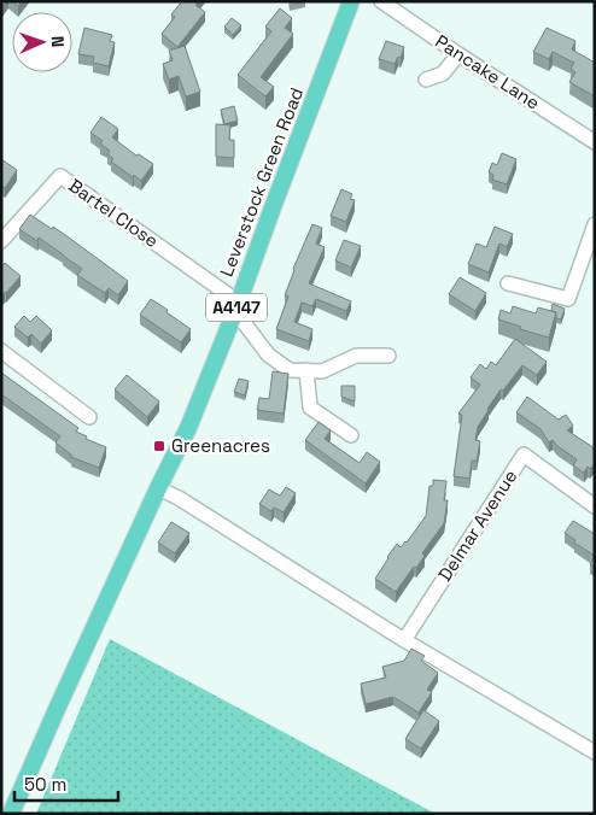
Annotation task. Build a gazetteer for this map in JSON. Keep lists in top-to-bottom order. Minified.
{"streets":{"main road":["Leverstock Green Road","A4147"],"street":["Pancake Lane","Bartel Close","Delmar Avenue"]},"crossings":[["Leverstock Green Road","Bartel Close"]],"places":{"transit":["Greenacres"]},"scale_bar":"50 m","north":"right"}
